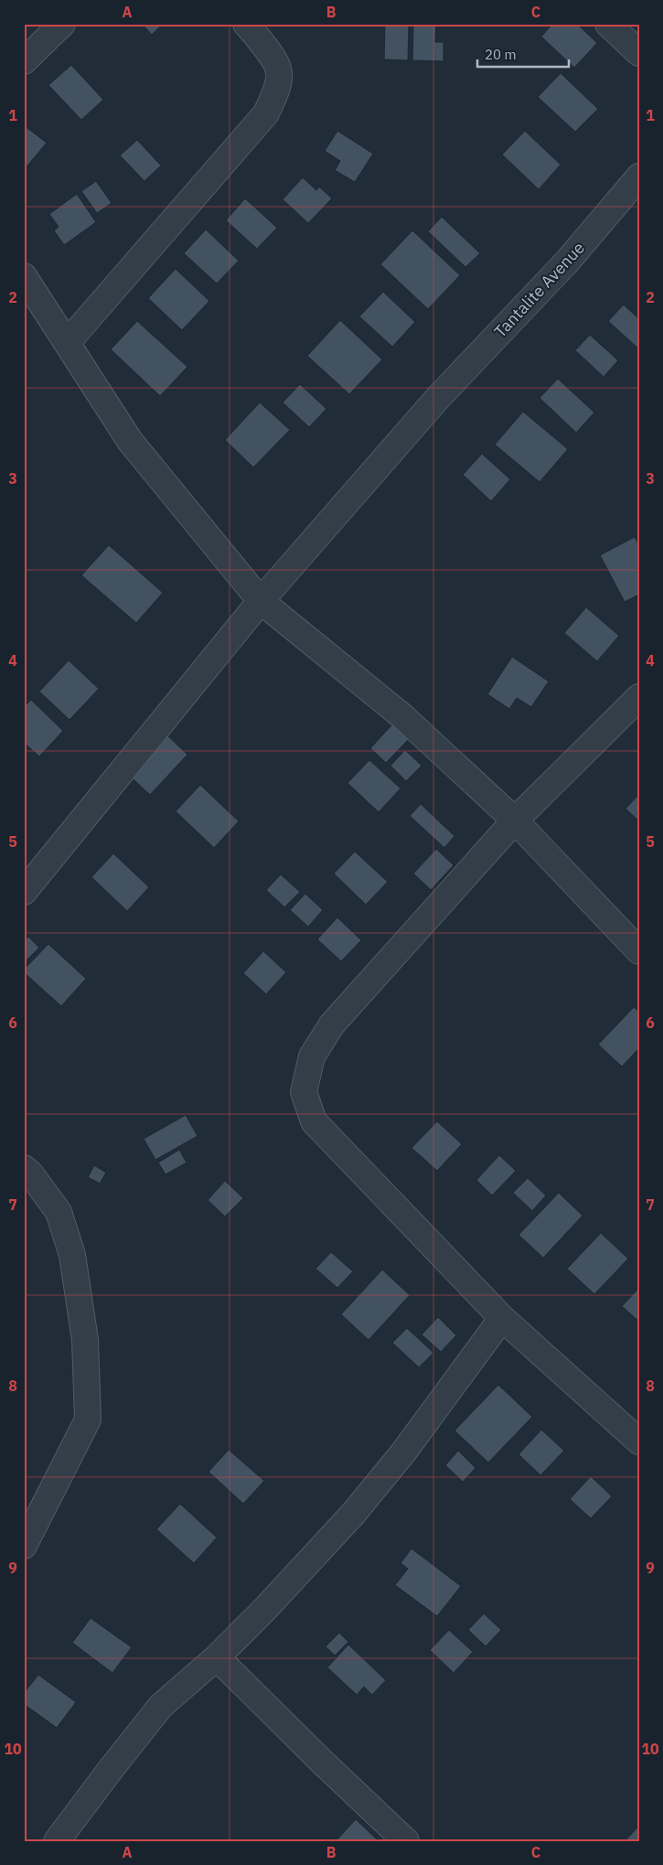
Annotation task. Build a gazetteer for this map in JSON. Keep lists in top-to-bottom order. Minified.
{"streets":{"street":["Tantalite Avenue"]},"scale_bar":"20 m","grid":{"columns":["A","B","C"],"rows":["1","2","3","4","5","6","7","8","9","10"]}}
